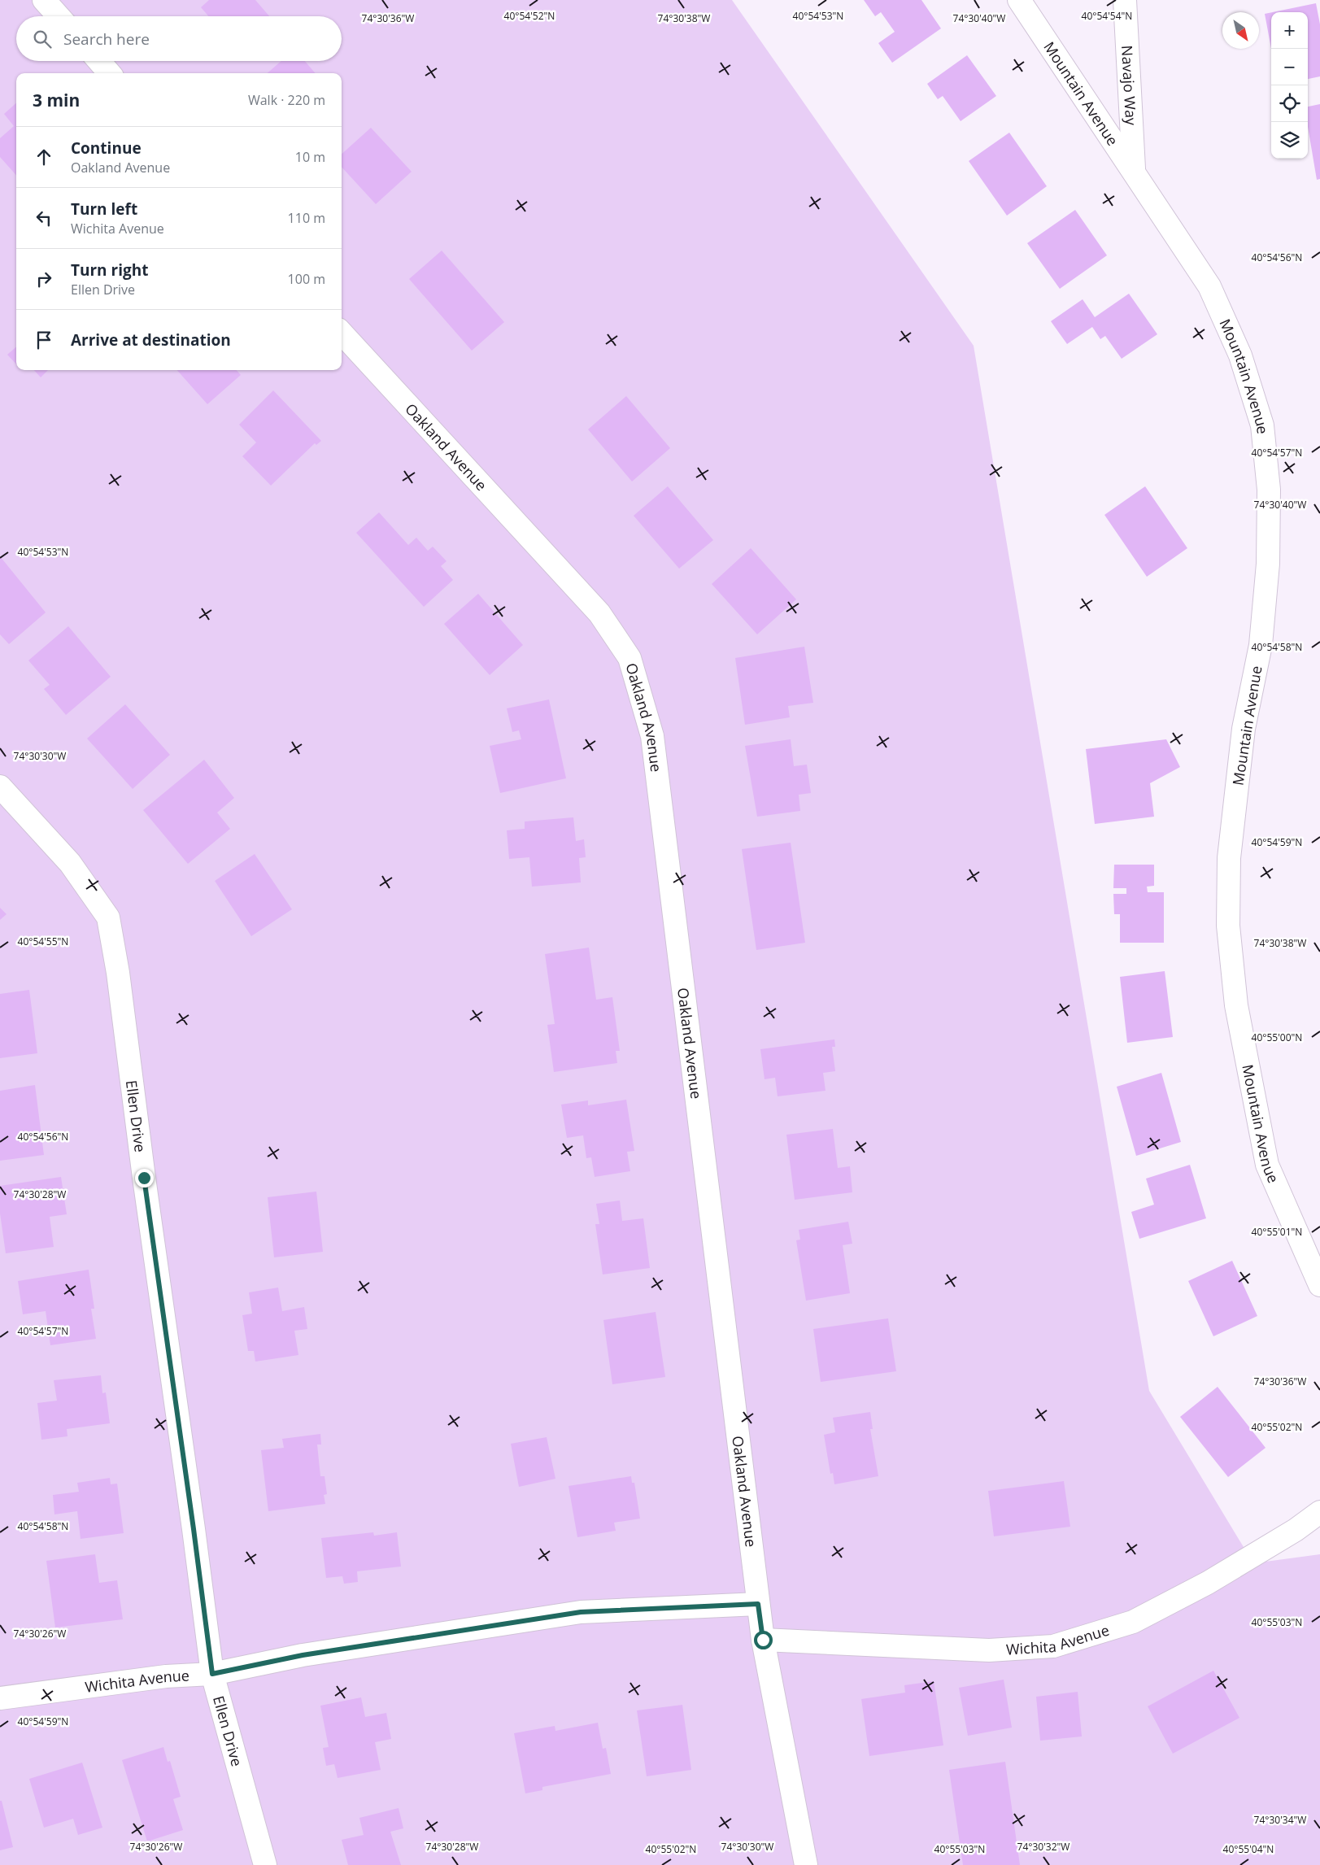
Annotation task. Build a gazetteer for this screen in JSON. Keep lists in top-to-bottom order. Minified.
{"streets":{"street":["Navajo Way","Mountain Avenue","Oakland Avenue","Ellen Drive","Wichita Avenue"]},"crossings":[["Navajo Way","Mountain Avenue"],["Oakland Avenue","Wichita Avenue"],["Ellen Drive","Wichita Avenue"]],"north":"bottom right","page":{"map_buttons":["+","−"],"search":"Search here","heading":["3 min","Walk · 220 m"],"list":[["Continue","Oakland Avenue","10 m"],["Turn left","Wichita Avenue","110 m"],["Turn right","Ellen Drive","100 m"],"Arrive at destination"]},"coordinates":["40°54'52\"N","40°54'54\"N","40°54'53\"N","74°30'38\"W","74°30'36\"W","74°30'40\"W","40°54'56\"N","40°54'57\"N","40°54'58\"N","74°30'30\"W","40°54'59\"N","40°54'55\"N","40°55'00\"N","74°30'28\"W","40°55'01\"N","40°55'02\"N","40°55'03\"N","74°30'26\"W","74°30'34\"W","74°30'32\"W","40°55'04\"N"]}
